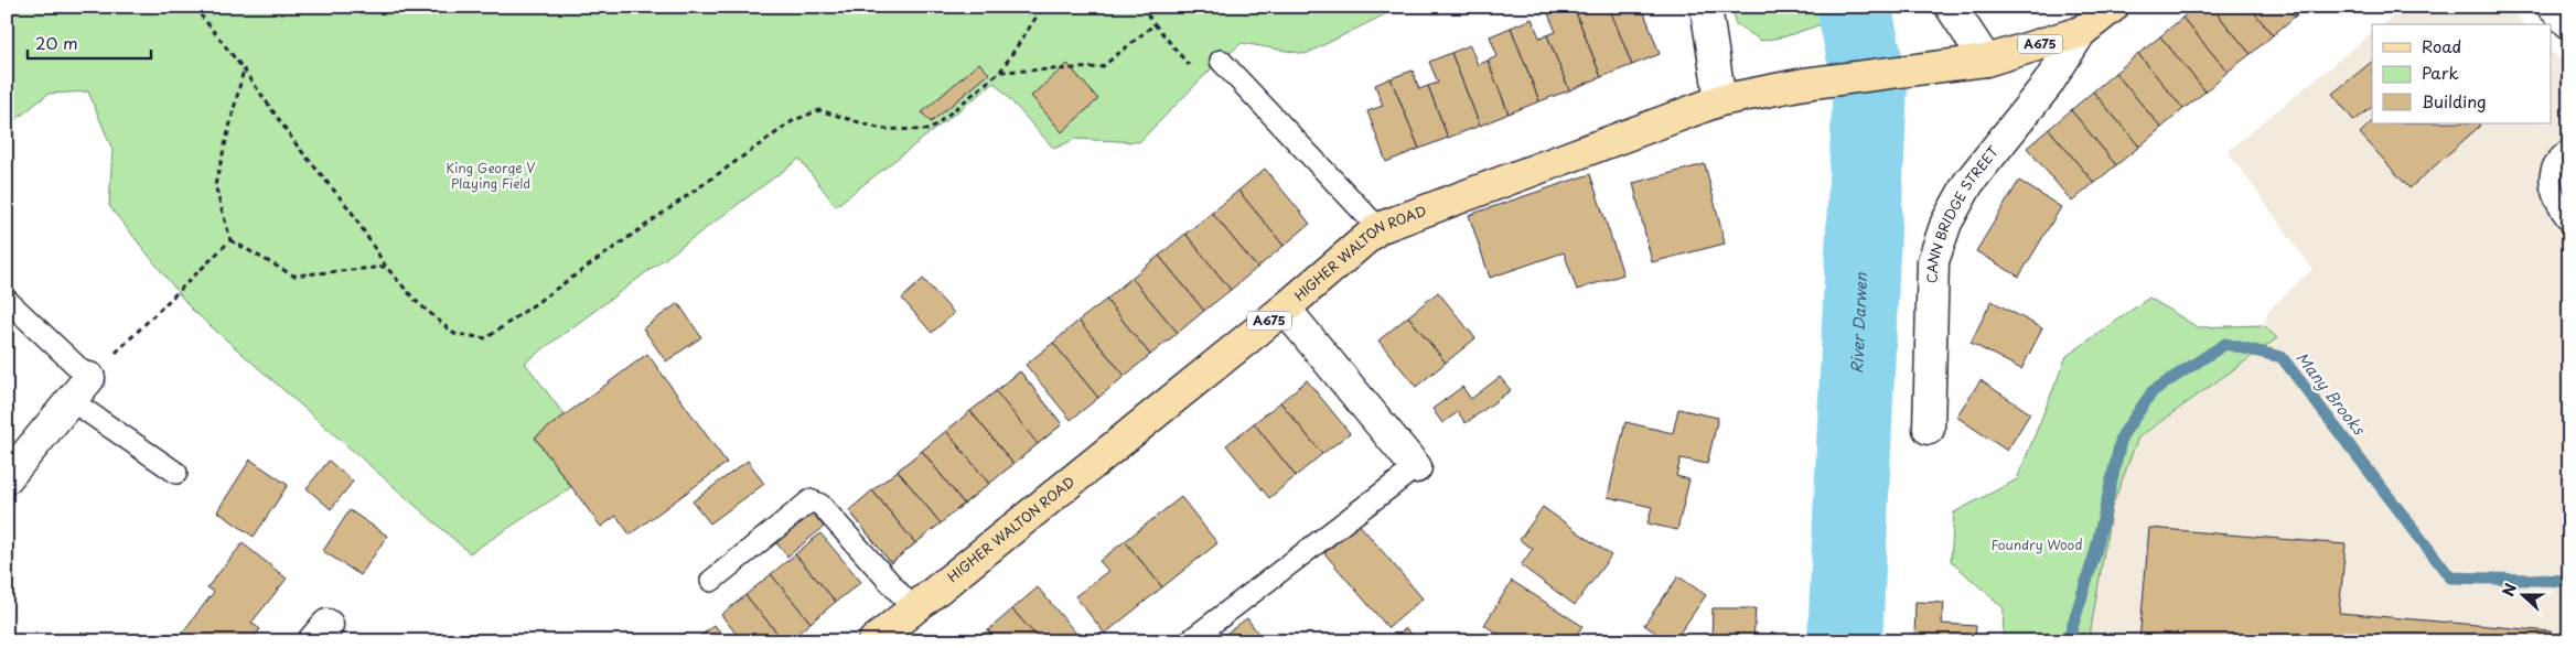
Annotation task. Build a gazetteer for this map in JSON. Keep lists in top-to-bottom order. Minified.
{"streets":{"main road":["A675","CANN BRIDGE STREET","HIGHER WALTON ROAD"]},"crossings":[["CANN BRIDGE STREET","HIGHER WALTON ROAD"]],"water":["River Darwen","Many Brooks"],"parks":["King George V Playing Field","Foundry Wood"],"legend":["Road","Park","Building"],"scale_bar":"20 m","north":"left"}
